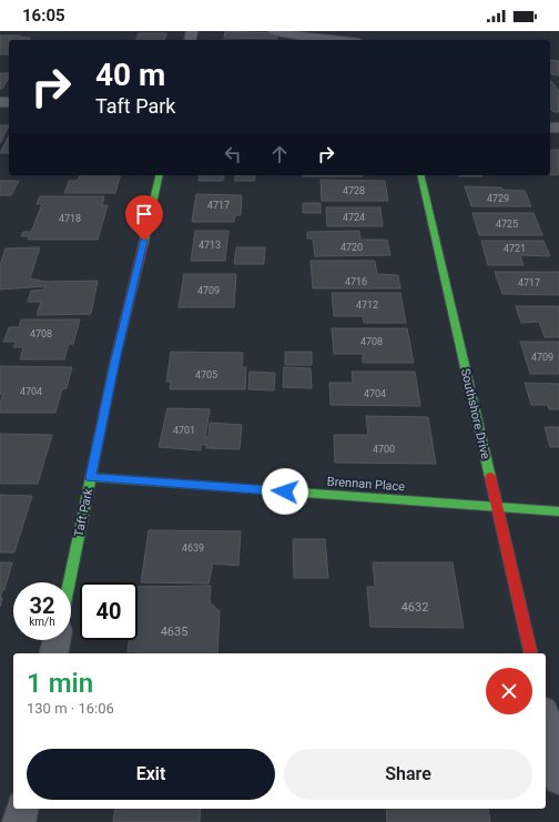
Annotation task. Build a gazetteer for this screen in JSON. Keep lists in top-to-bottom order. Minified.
{"streets":{"street":["Southshore Drive","Brennan Place","Taft Park"]},"crossings":[["Southshore Drive","Brennan Place"],["Brennan Place","Taft Park"]],"house_numbers":["4728","4729","4717","4724","4718","4725","4713","4720","4721","4716","4717","4709","4712","4708","4708","4709","4705","4704","4704","4701","4700","4639","4632","4635"],"page":{"status":"16:05","turn":["40 m","Taft Park"],"speed":"32 km/h","limit":"40","heading":["1 min","130 m · 16:06"],"buttons":["Exit","Share"]}}
